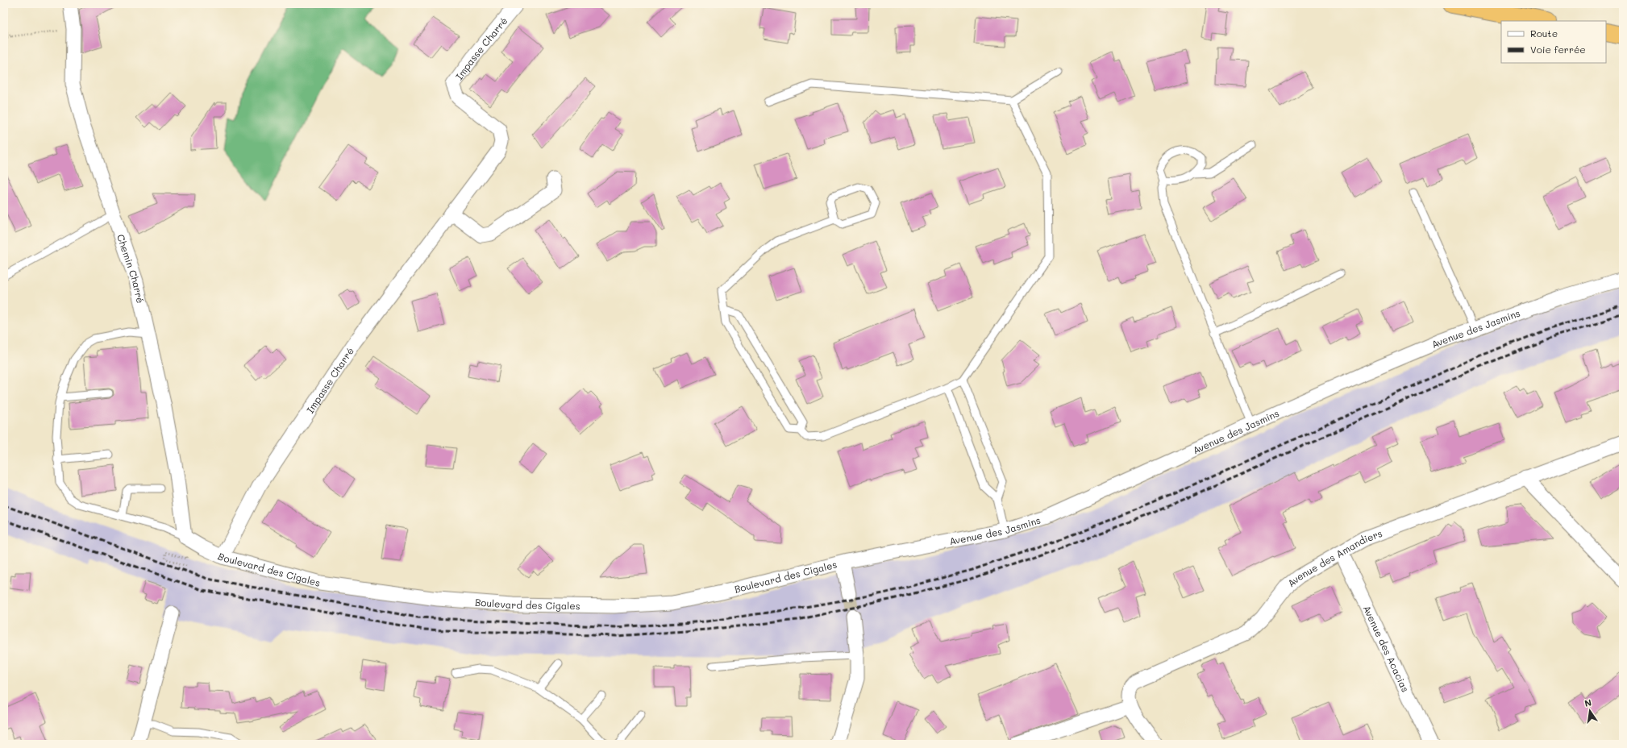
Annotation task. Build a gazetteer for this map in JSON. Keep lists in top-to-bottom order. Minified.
{"streets":{"street":["Impasse Charré","Chemin Charré","Avenue des Jasmins","Avenue des Amandiers","Boulevard des Cigales","Avenue des Acacias"]},"crossings":[["Impasse Charré","Boulevard des Cigales"],["Chemin Charré","Boulevard des Cigales"],["Avenue des Jasmins","Boulevard des Cigales"],["Avenue des Amandiers","Avenue des Acacias"]],"legend":["Route","Voie ferrée"],"north":"top"}
